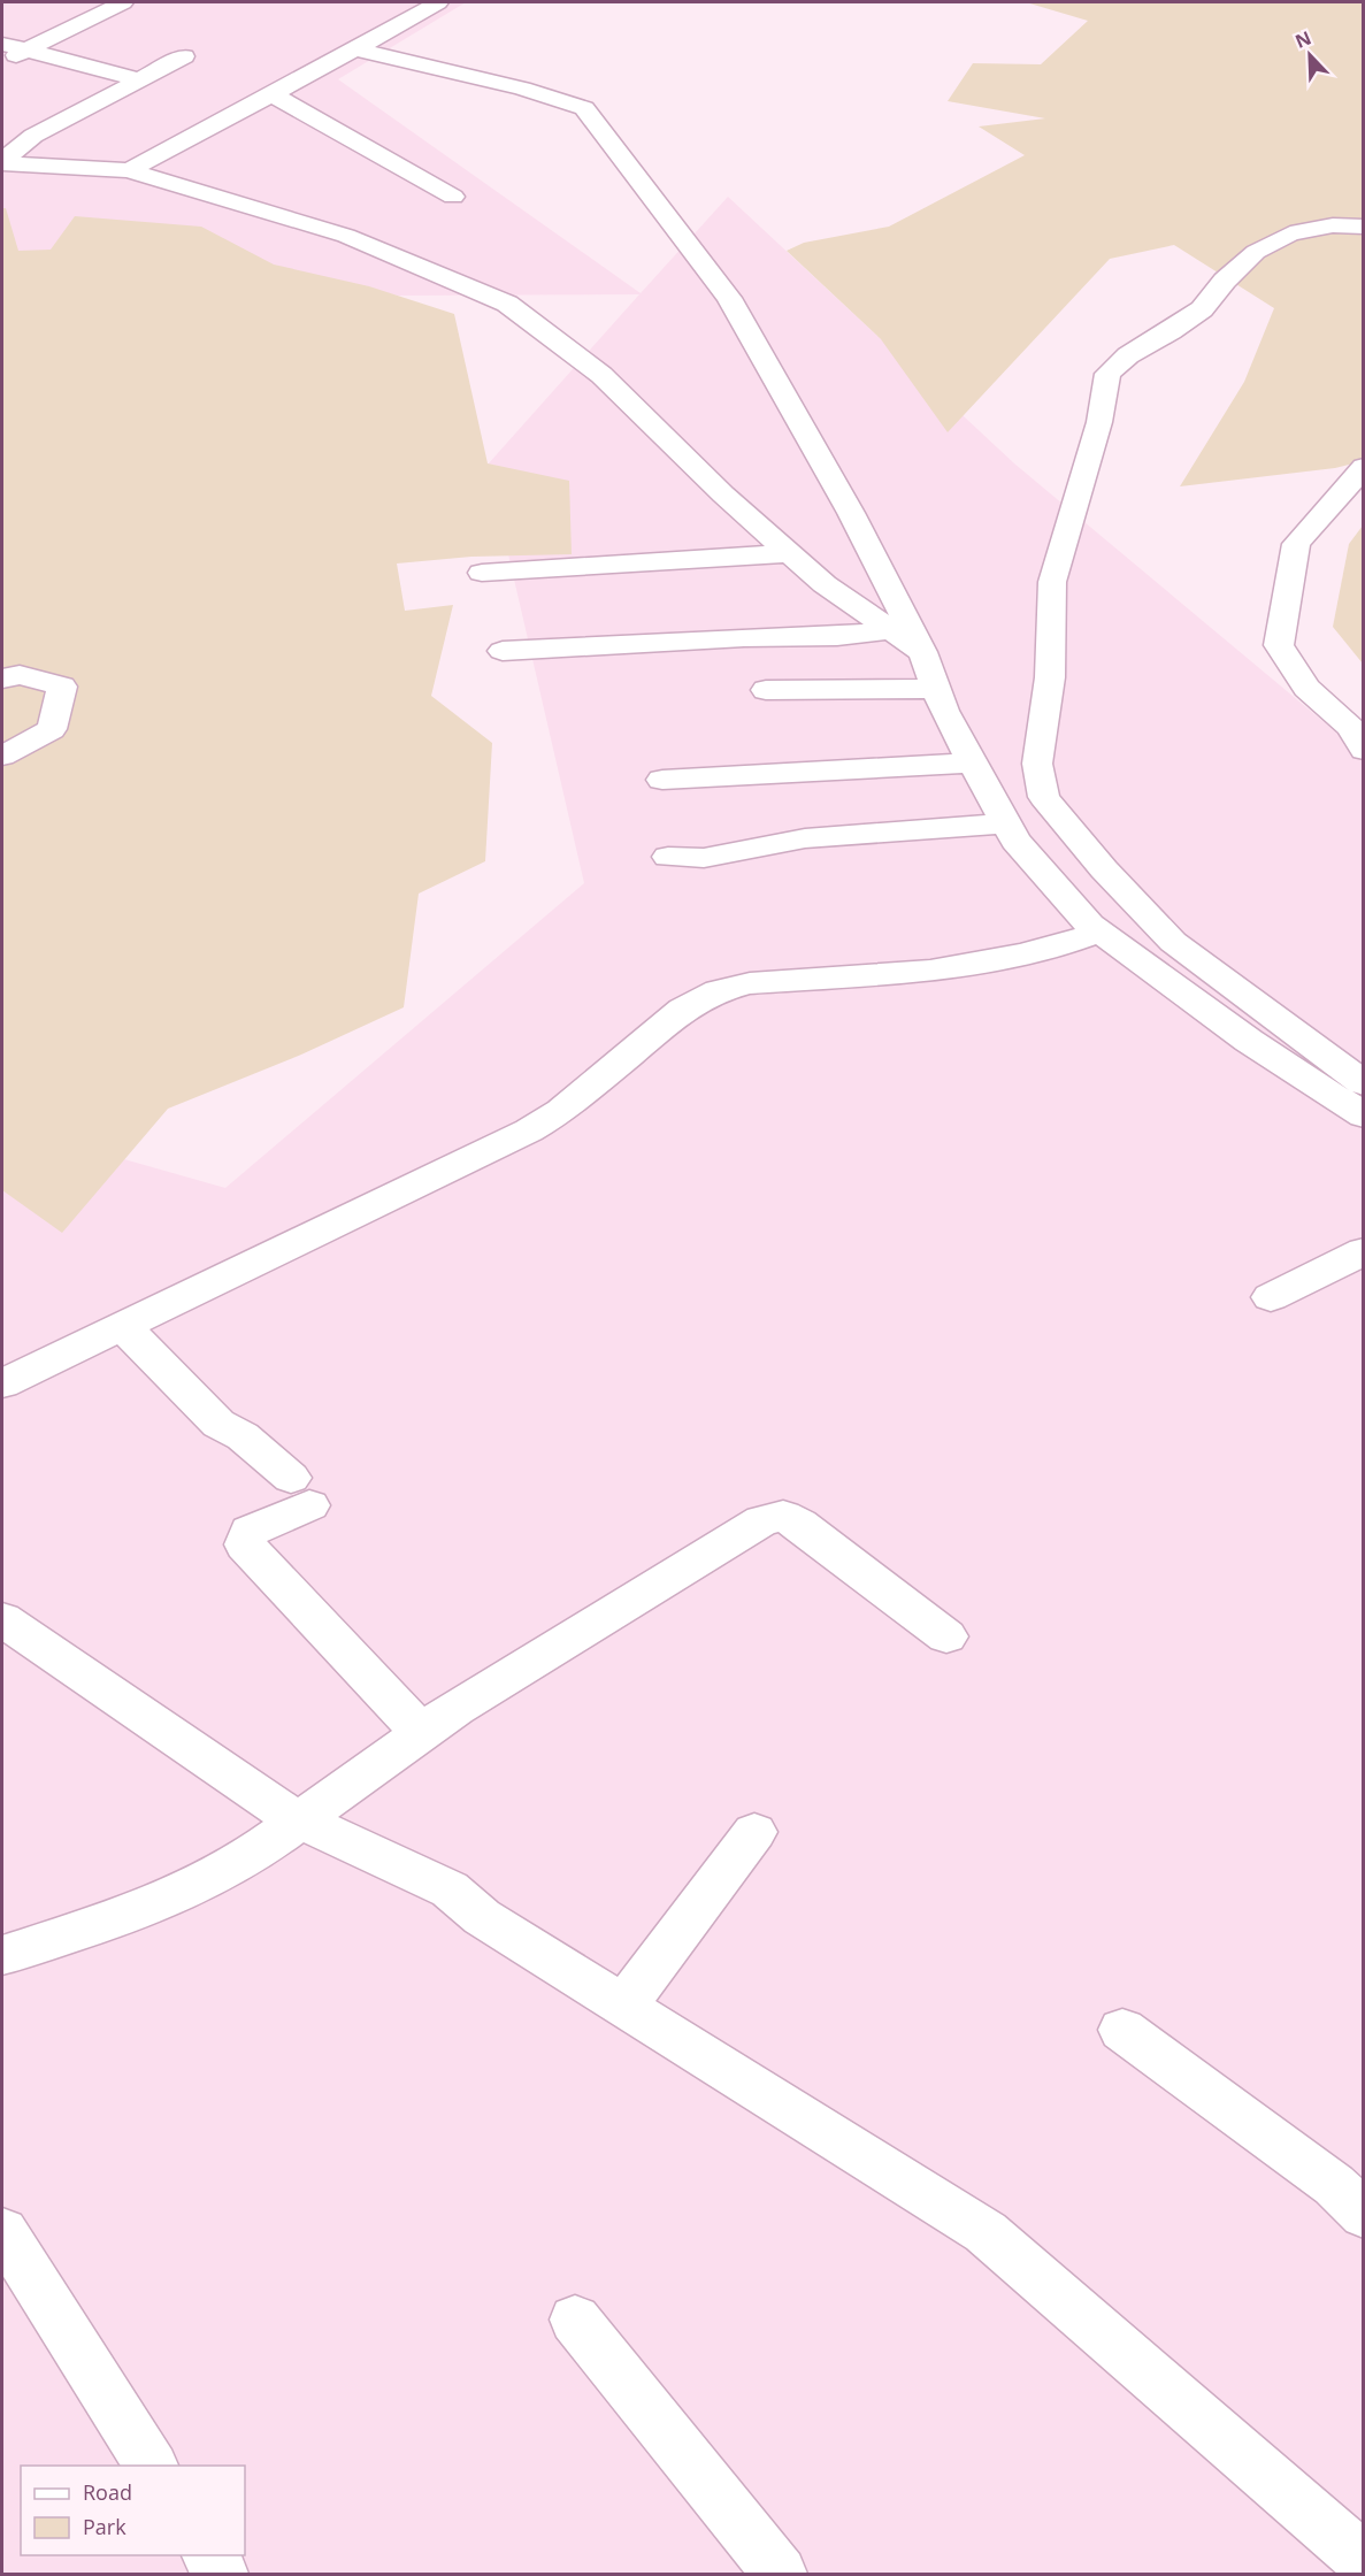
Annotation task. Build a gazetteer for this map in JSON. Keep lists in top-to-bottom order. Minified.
{"legend":["Road","Park"],"north":"top left"}
